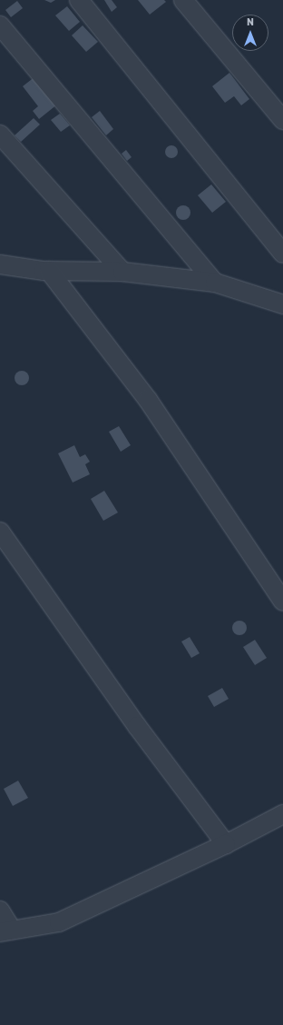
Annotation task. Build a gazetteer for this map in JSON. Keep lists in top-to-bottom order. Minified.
{"north":"top"}
